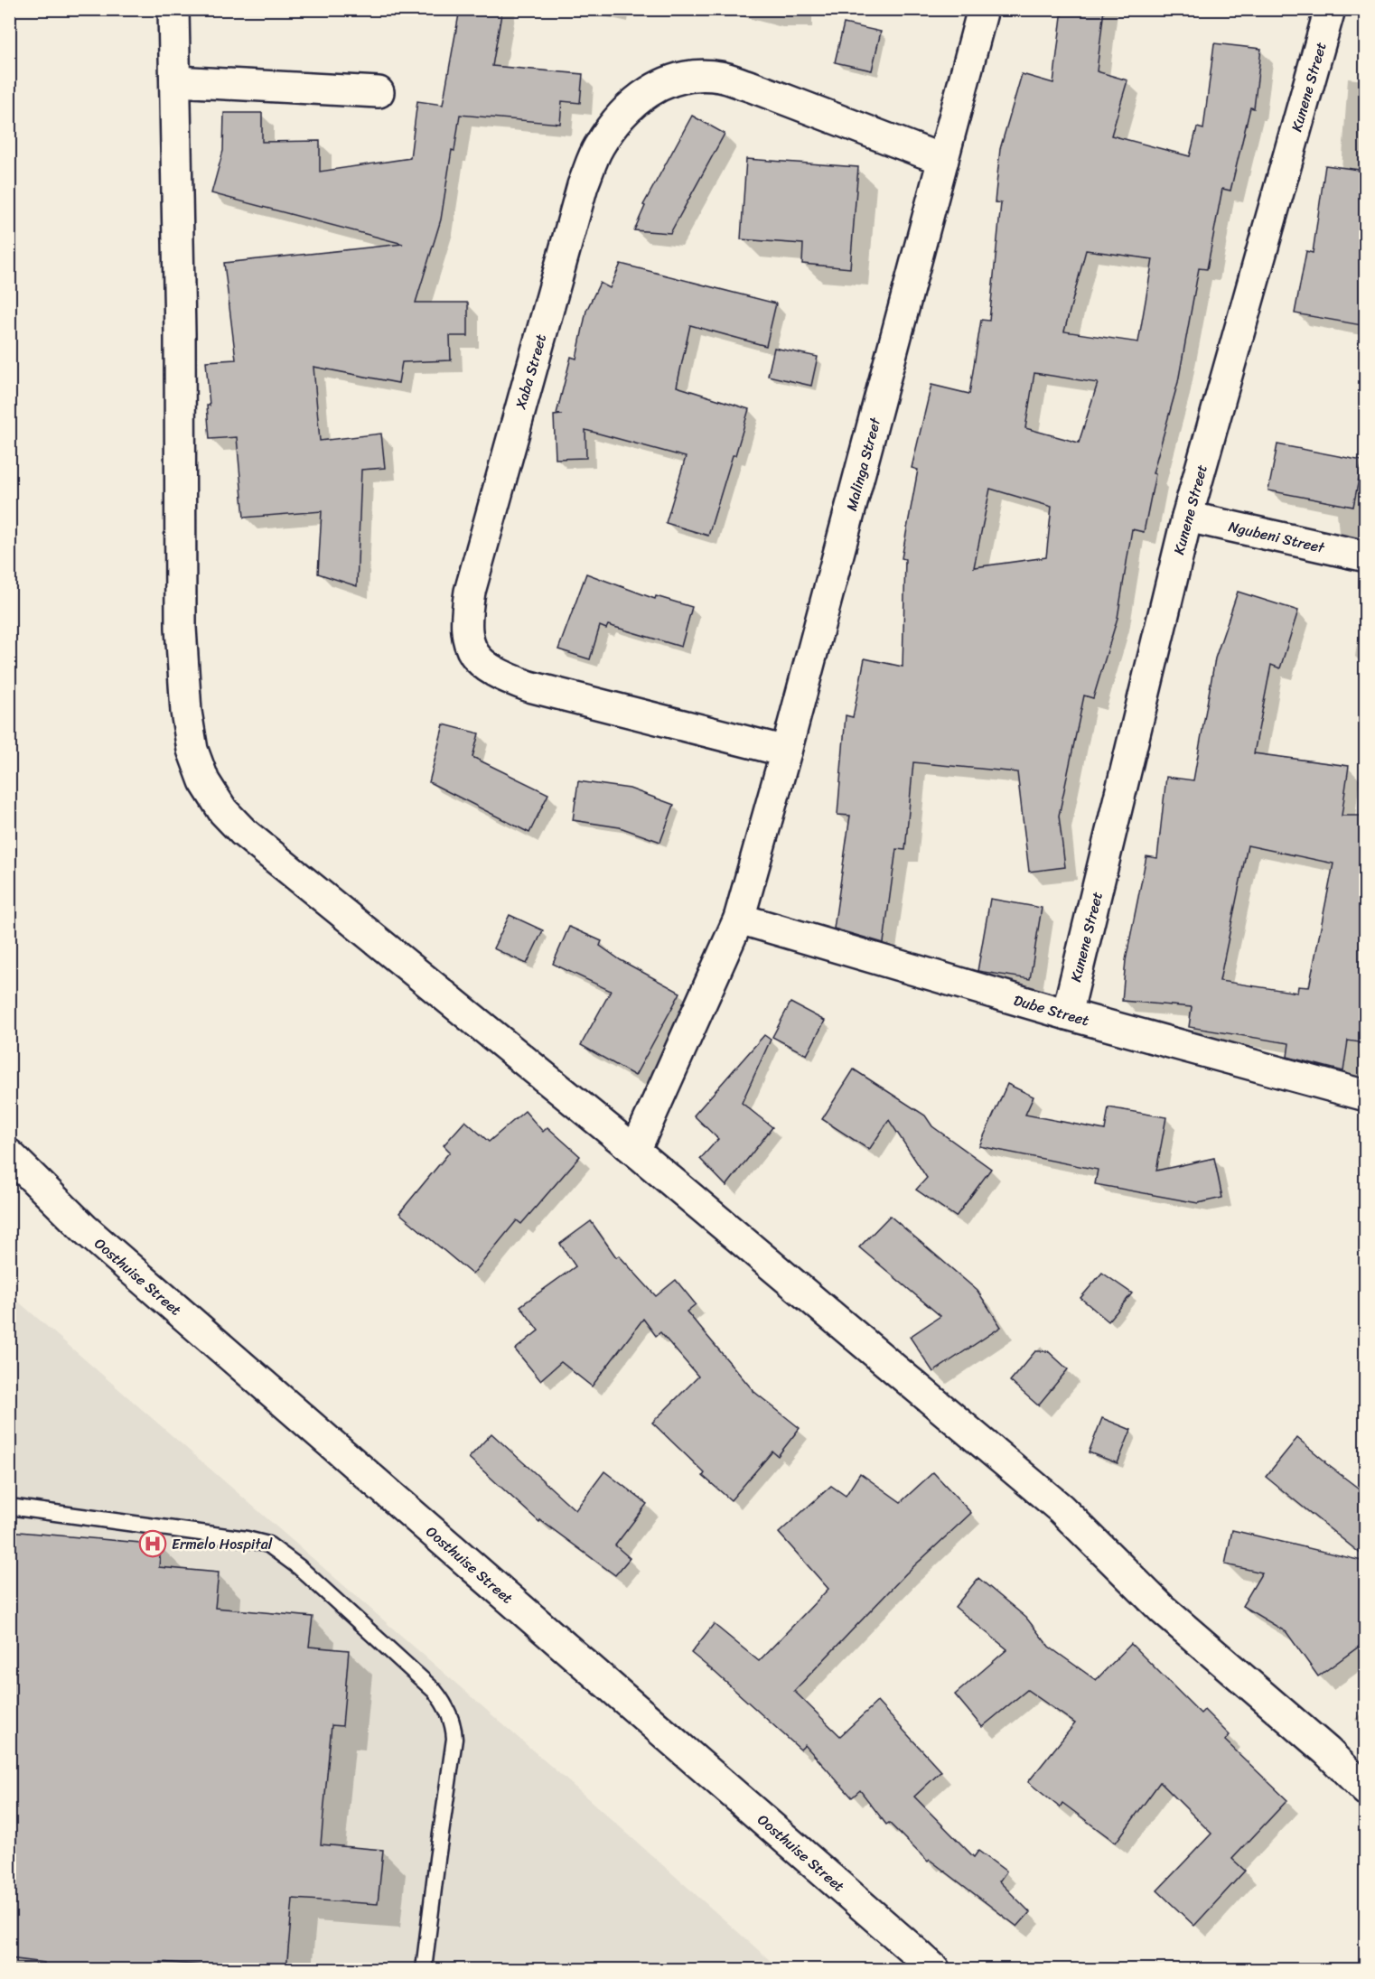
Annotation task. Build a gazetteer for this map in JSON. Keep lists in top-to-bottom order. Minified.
{"streets":{"street":["Kunene Street","Xaba Street","Malinga Street","Ngubeni Street","Dube Street","Oosthuise Street"]},"crossings":[["Kunene Street","Ngubeni Street"],["Kunene Street","Dube Street"],["Xaba Street","Malinga Street"],["Malinga Street","Dube Street"]],"places":{"hospital":["Ermelo Hospital"]}}
